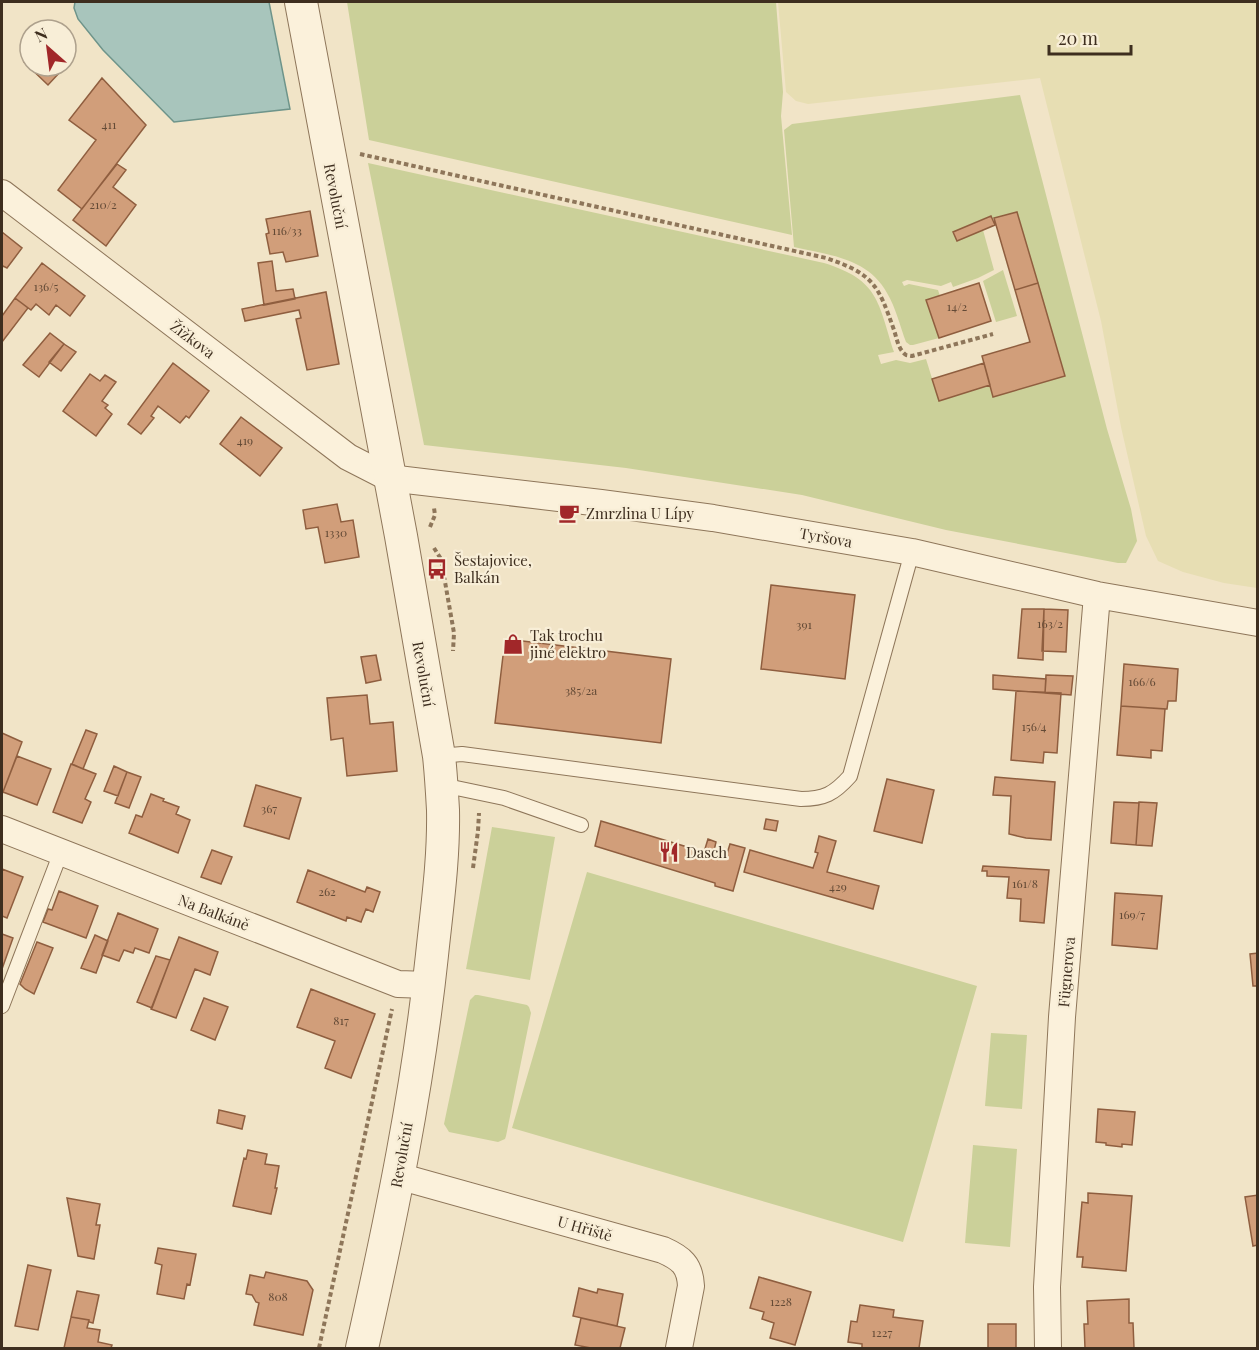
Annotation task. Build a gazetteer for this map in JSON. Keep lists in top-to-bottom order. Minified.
{"streets":{"street":["Revoluční","Žižkova","Tyršova","Na Balkáně","Fügnerova","U Hřiště"]},"crossings":[["Revoluční","Žižkova"],["Revoluční","Tyršova"],["Revoluční","Na Balkáně"],["Revoluční","U Hřiště"],["Žižkova","Tyršova"],["Tyršova","Fügnerova"]],"places":{"cafe":["Zmrzlina U Lípy"],"bus stop":["Šestajovice, Balkán"],"shop":["Tak trochu jiné elektro"],"restaurant":["Dasch"]},"house_numbers":["411","210/2","116/33","136/5","14/2","419","1330","163/2","391","166/6","385/2a","156/4","367","161/8","429","262","169/7","817","808","1228","1227"],"scale_bar":"20 m","north":"top left"}
